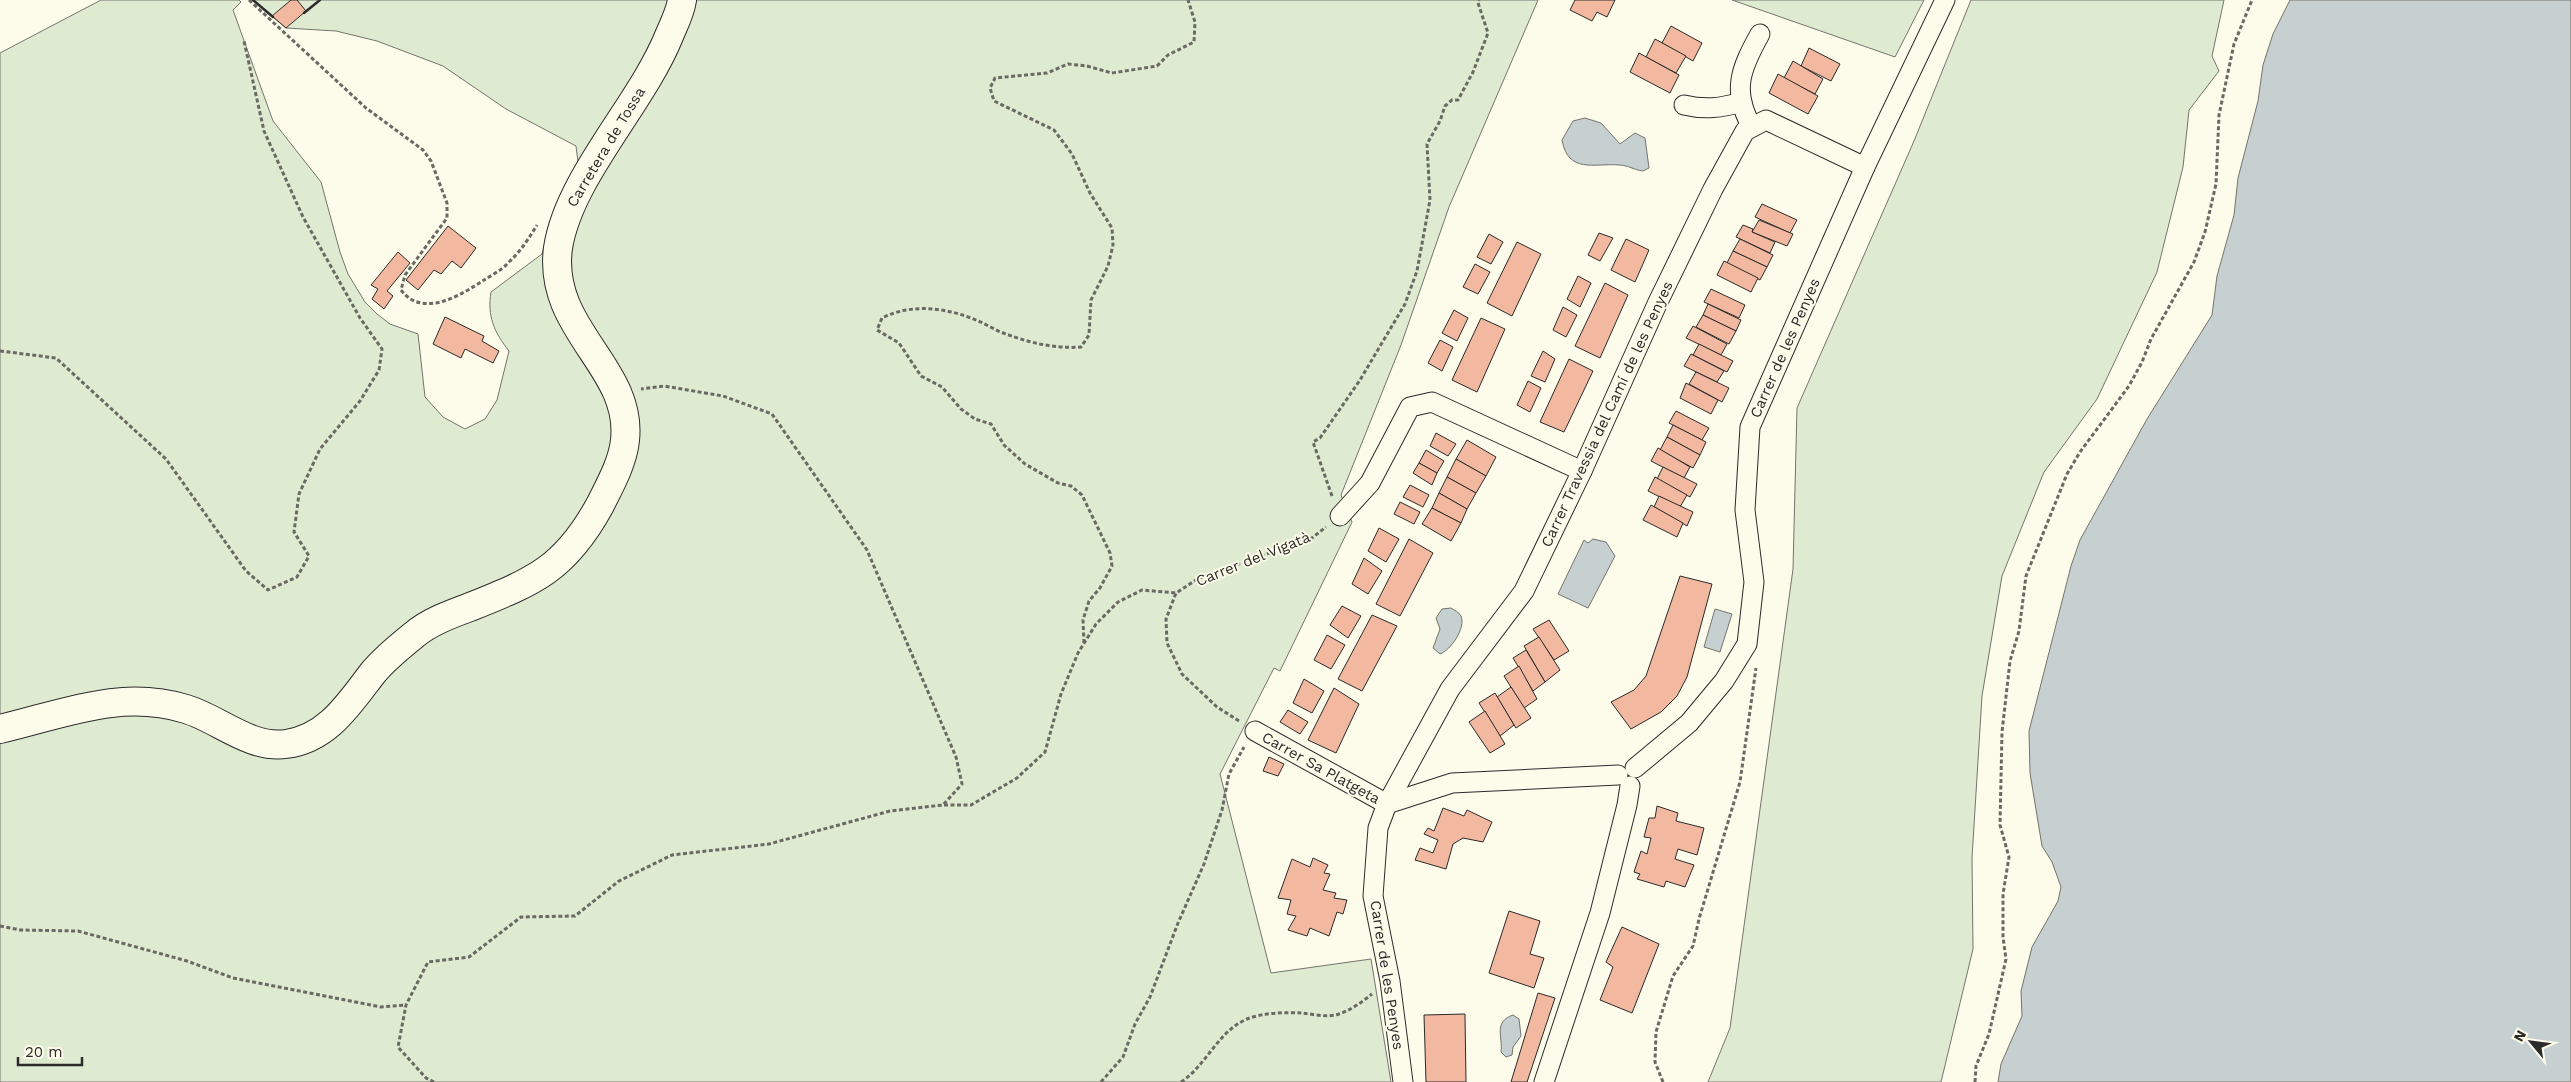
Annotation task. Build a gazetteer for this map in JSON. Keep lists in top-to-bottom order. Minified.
{"streets":{"main road":["Carretera de Tossa"],"street":["Carrer de les Penyes","Carrer Travessia del Camí de les Penyes","Carrer Sa Platgeta"],"path":["Carrer del Vigatà"]},"crossings":[["Carrer de les Penyes","Carrer Travessia del Camí de les Penyes"],["Carrer de les Penyes","Carrer Sa Platgeta"],["Carrer Travessia del Camí de les Penyes","Carrer Sa Platgeta"]],"scale_bar":"20 m","north":"top left"}
